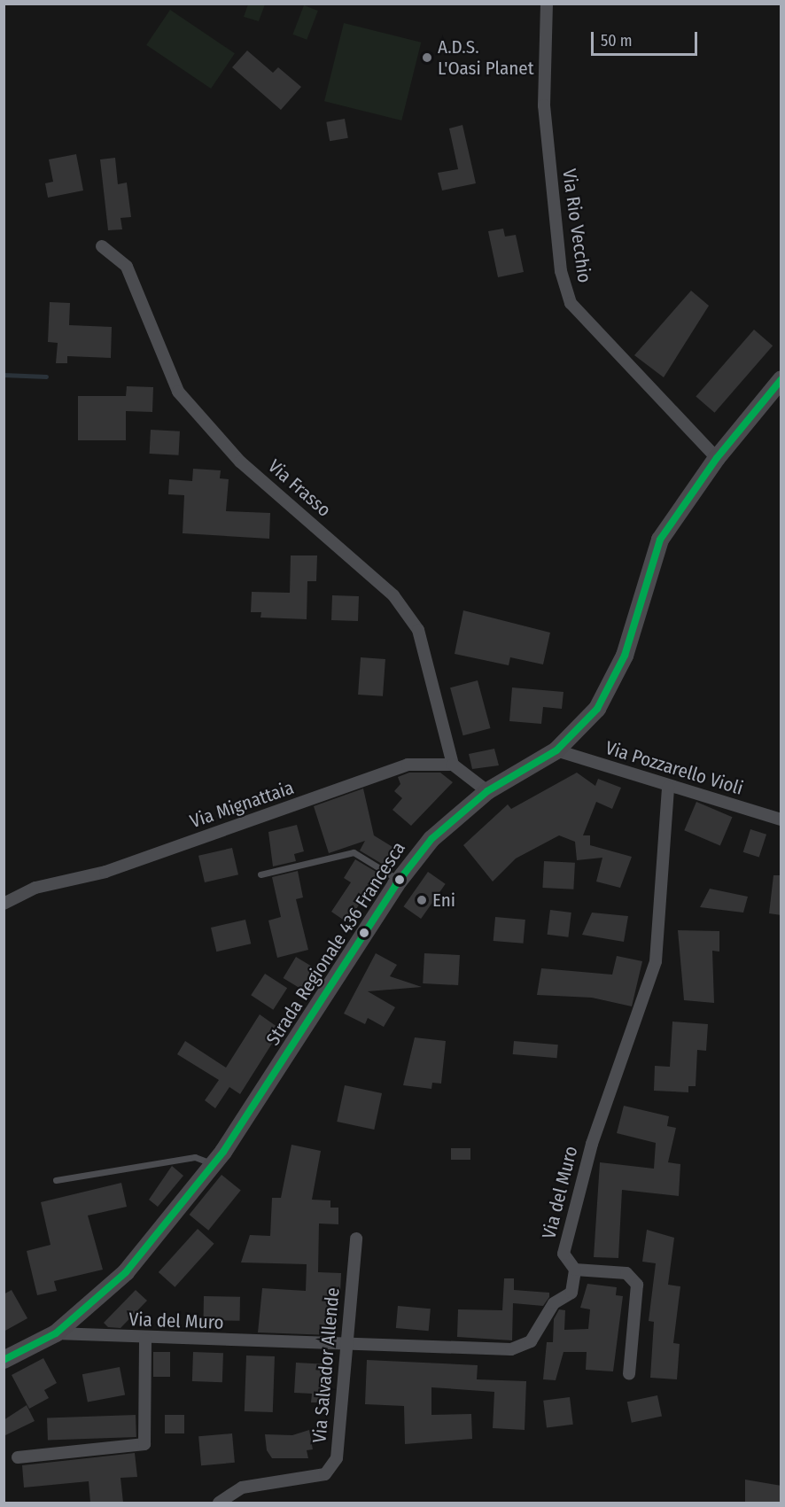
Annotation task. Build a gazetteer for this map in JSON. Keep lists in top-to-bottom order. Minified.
{"streets":{"street":["Via Rio Vecchio","Via Frasso","Via Pozzarello Violi","Via Mignattaia","Strada Regionale 436 Francesca","Via del Muro","Via Salvador Allende"]},"crossings":[["Via Rio Vecchio","Strada Regionale 436 Francesca"],["Via Frasso","Via Mignattaia"],["Via Pozzarello Violi","Strada Regionale 436 Francesca"],["Via Pozzarello Violi","Via del Muro"],["Strada Regionale 436 Francesca","Via del Muro"],["Via del Muro","Via Salvador Allende"]],"places":["A.D.S. L'Oasi Planet","Eni"],"scale_bar":"50 m"}
